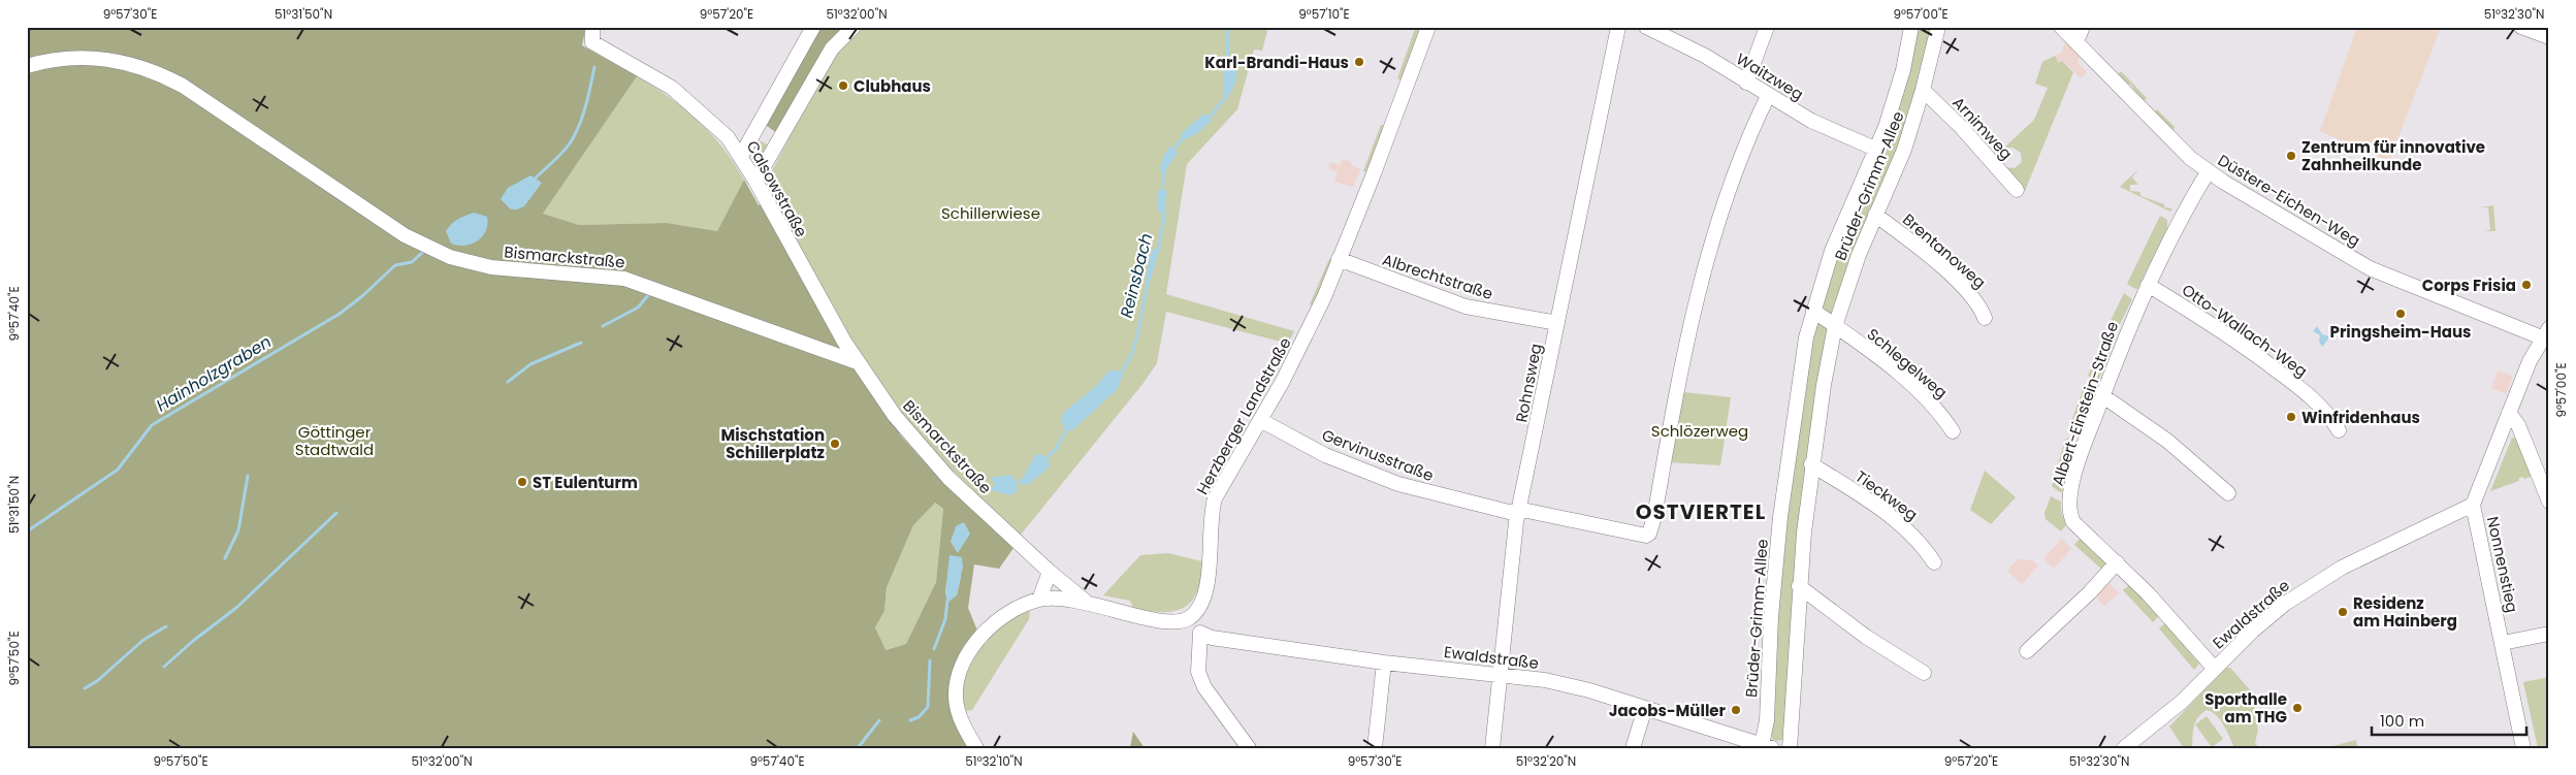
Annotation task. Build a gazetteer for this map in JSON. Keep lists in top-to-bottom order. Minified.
{"streets":{"street":["Waitzweg","Arnimweg","Brüder-Grimm-Allee","Calsowstraße","Düstere-Eichen-Weg","Brentanoweg","Bismarckstraße","Albrechtstraße","Otto-Wallach-Weg","Schlegelweg","Rohnsweg","Albert-Einstein-Straße","Herzberger Landstraße","Gervinusstraße","Tieckweg","Nonnenstieg","Ewaldstraße"]},"crossings":[["Waitzweg","Brüder-Grimm-Allee"],["Arnimweg","Brüder-Grimm-Allee"],["Brüder-Grimm-Allee","Brentanoweg"],["Brüder-Grimm-Allee","Schlegelweg"],["Brüder-Grimm-Allee","Tieckweg"],["Brüder-Grimm-Allee","Ewaldstraße"],["Calsowstraße","Bismarckstraße"],["Düstere-Eichen-Weg","Albert-Einstein-Straße"],["Düstere-Eichen-Weg","Nonnenstieg"],["Albrechtstraße","Rohnsweg"],["Albrechtstraße","Herzberger Landstraße"],["Otto-Wallach-Weg","Albert-Einstein-Straße"],["Rohnsweg","Gervinusstraße"],["Rohnsweg","Ewaldstraße"],["Albert-Einstein-Straße","Ewaldstraße"],["Herzberger Landstraße","Gervinusstraße"],["Nonnenstieg","Ewaldstraße"]],"districts":["OSTVIERTEL"],"water":["Reinsbach","Hainholzgraben"],"parks":["Schillerwiese","Schlözerweg","Göttinger Stadtwald"],"places":["Karl-Brandi-Haus","Clubhaus","Zentrum für innovative Zahnheilkunde","Corps Frisia","Pringsheim-Haus","Winfridenhaus","Mischstation Schillerplatz","ST Eulenturm","Residenz am Hainberg","Sporthalle am THG","Jacobs-Müller"],"scale_bar":"100 m","coordinates":["9°57'30\"E","51°31'50\"N","9°57'20\"E","51°32'00\"N","9°57'10\"E","9°57'00\"E","51°32'30\"N","9°57'40\"E","9°57'50\"E","51°32'10\"N","51°32'20\"N"]}
